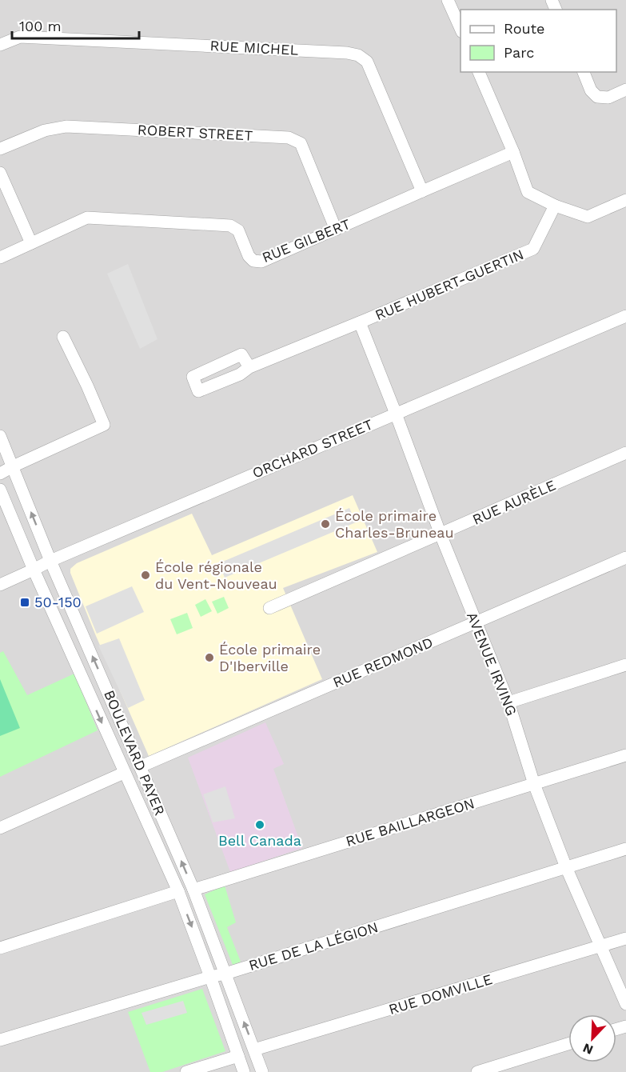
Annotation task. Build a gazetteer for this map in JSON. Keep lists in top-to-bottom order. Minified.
{"streets":{"street":["RUE MICHEL","ROBERT STREET","RUE GILBERT","RUE HUBERT-GUERTIN","ORCHARD STREET","RUE AURÈLE","RUE REDMOND","AVENUE IRVING","BOULEVARD PAYER","RUE BAILLARGEON","RUE DE LA LÉGION","RUE DOMVILLE"]},"crossings":[["RUE MICHEL","RUE GILBERT"],["ROBERT STREET","RUE GILBERT"],["RUE HUBERT-GUERTIN","AVENUE IRVING"],["ORCHARD STREET","AVENUE IRVING"],["ORCHARD STREET","BOULEVARD PAYER"],["RUE AURÈLE","AVENUE IRVING"],["RUE REDMOND","AVENUE IRVING"],["RUE REDMOND","BOULEVARD PAYER"],["AVENUE IRVING","RUE BAILLARGEON"],["AVENUE IRVING","RUE DE LA LÉGION"],["AVENUE IRVING","RUE DOMVILLE"],["BOULEVARD PAYER","RUE BAILLARGEON"],["BOULEVARD PAYER","RUE DE LA LÉGION"],["BOULEVARD PAYER","RUE DOMVILLE"]],"places":{"other":["École primaire Charles-Bruneau","École régionale du Vent-Nouveau","École primaire D'Iberville","Bell Canada"],"transit":["50-150"]},"legend":["Route","Parc"],"scale_bar":"100 m","north":"bottom left"}
